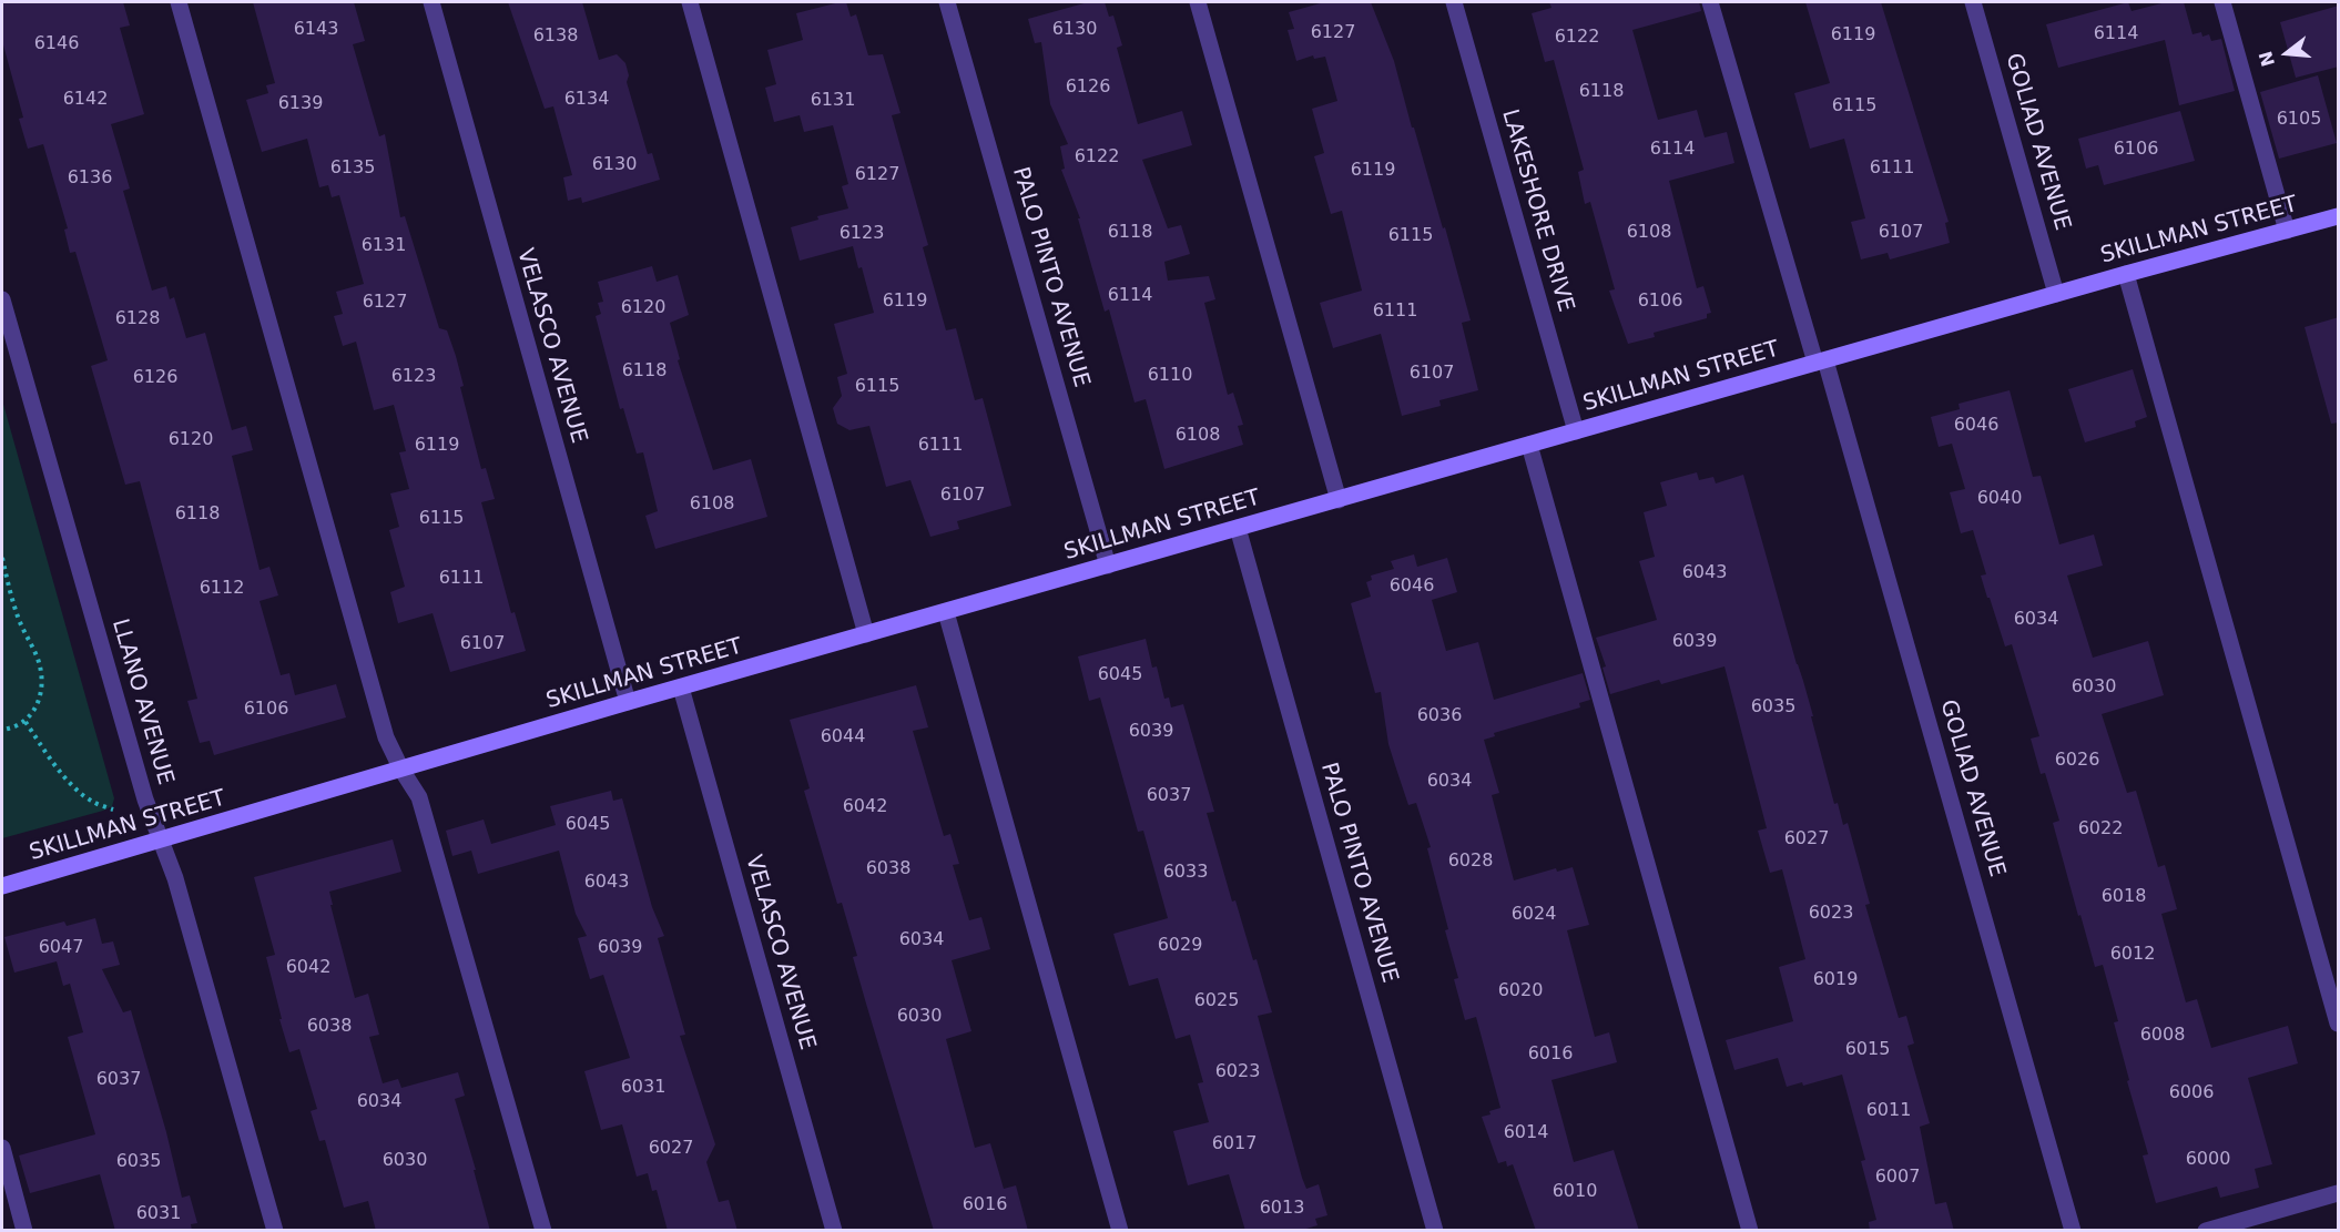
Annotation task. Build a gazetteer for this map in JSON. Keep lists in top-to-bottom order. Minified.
{"streets":{"main road":["SKILLMAN STREET"],"street":["GOLIAD AVENUE","LAKESHORE DRIVE","PALO PINTO AVENUE","VELASCO AVENUE","LLANO AVENUE"]},"crossings":[["GOLIAD AVENUE","SKILLMAN STREET"],["LAKESHORE DRIVE","SKILLMAN STREET"],["SKILLMAN STREET","PALO PINTO AVENUE"],["SKILLMAN STREET","VELASCO AVENUE"],["SKILLMAN STREET","LLANO AVENUE"]],"house_numbers":["6143","6130","6127","6114","6119","6138","6122","6146","6126","6118","6142","6134","6131","6139","6115","6105","6114","6106","6122","6130","6135","6111","6119","6127","6136","6118","6108","6107","6123","6115","6131","6114","6119","6106","6127","6120","6111","6128","6118","6107","6110","6123","6126","6115","6046","6108","6120","6119","6111","6107","6040","6108","6118","6115","6043","6111","6046","6112","6034","6039","6107","6045","6030","6035","6106","6036","6039","6044","6026","6034","6037","6042","6045","6022","6027","6028","6038","6033","6043","6018","6023","6024","6034","6029","6047","6039","6012","6042","6019","6020","6025","6030","6038","6008","6015","6016","6023","6037","6031","6006","6034","6011","6014","6017","6027","6000","6030","6035","6007","6010","6016","6013","6031"],"north":"left"}
